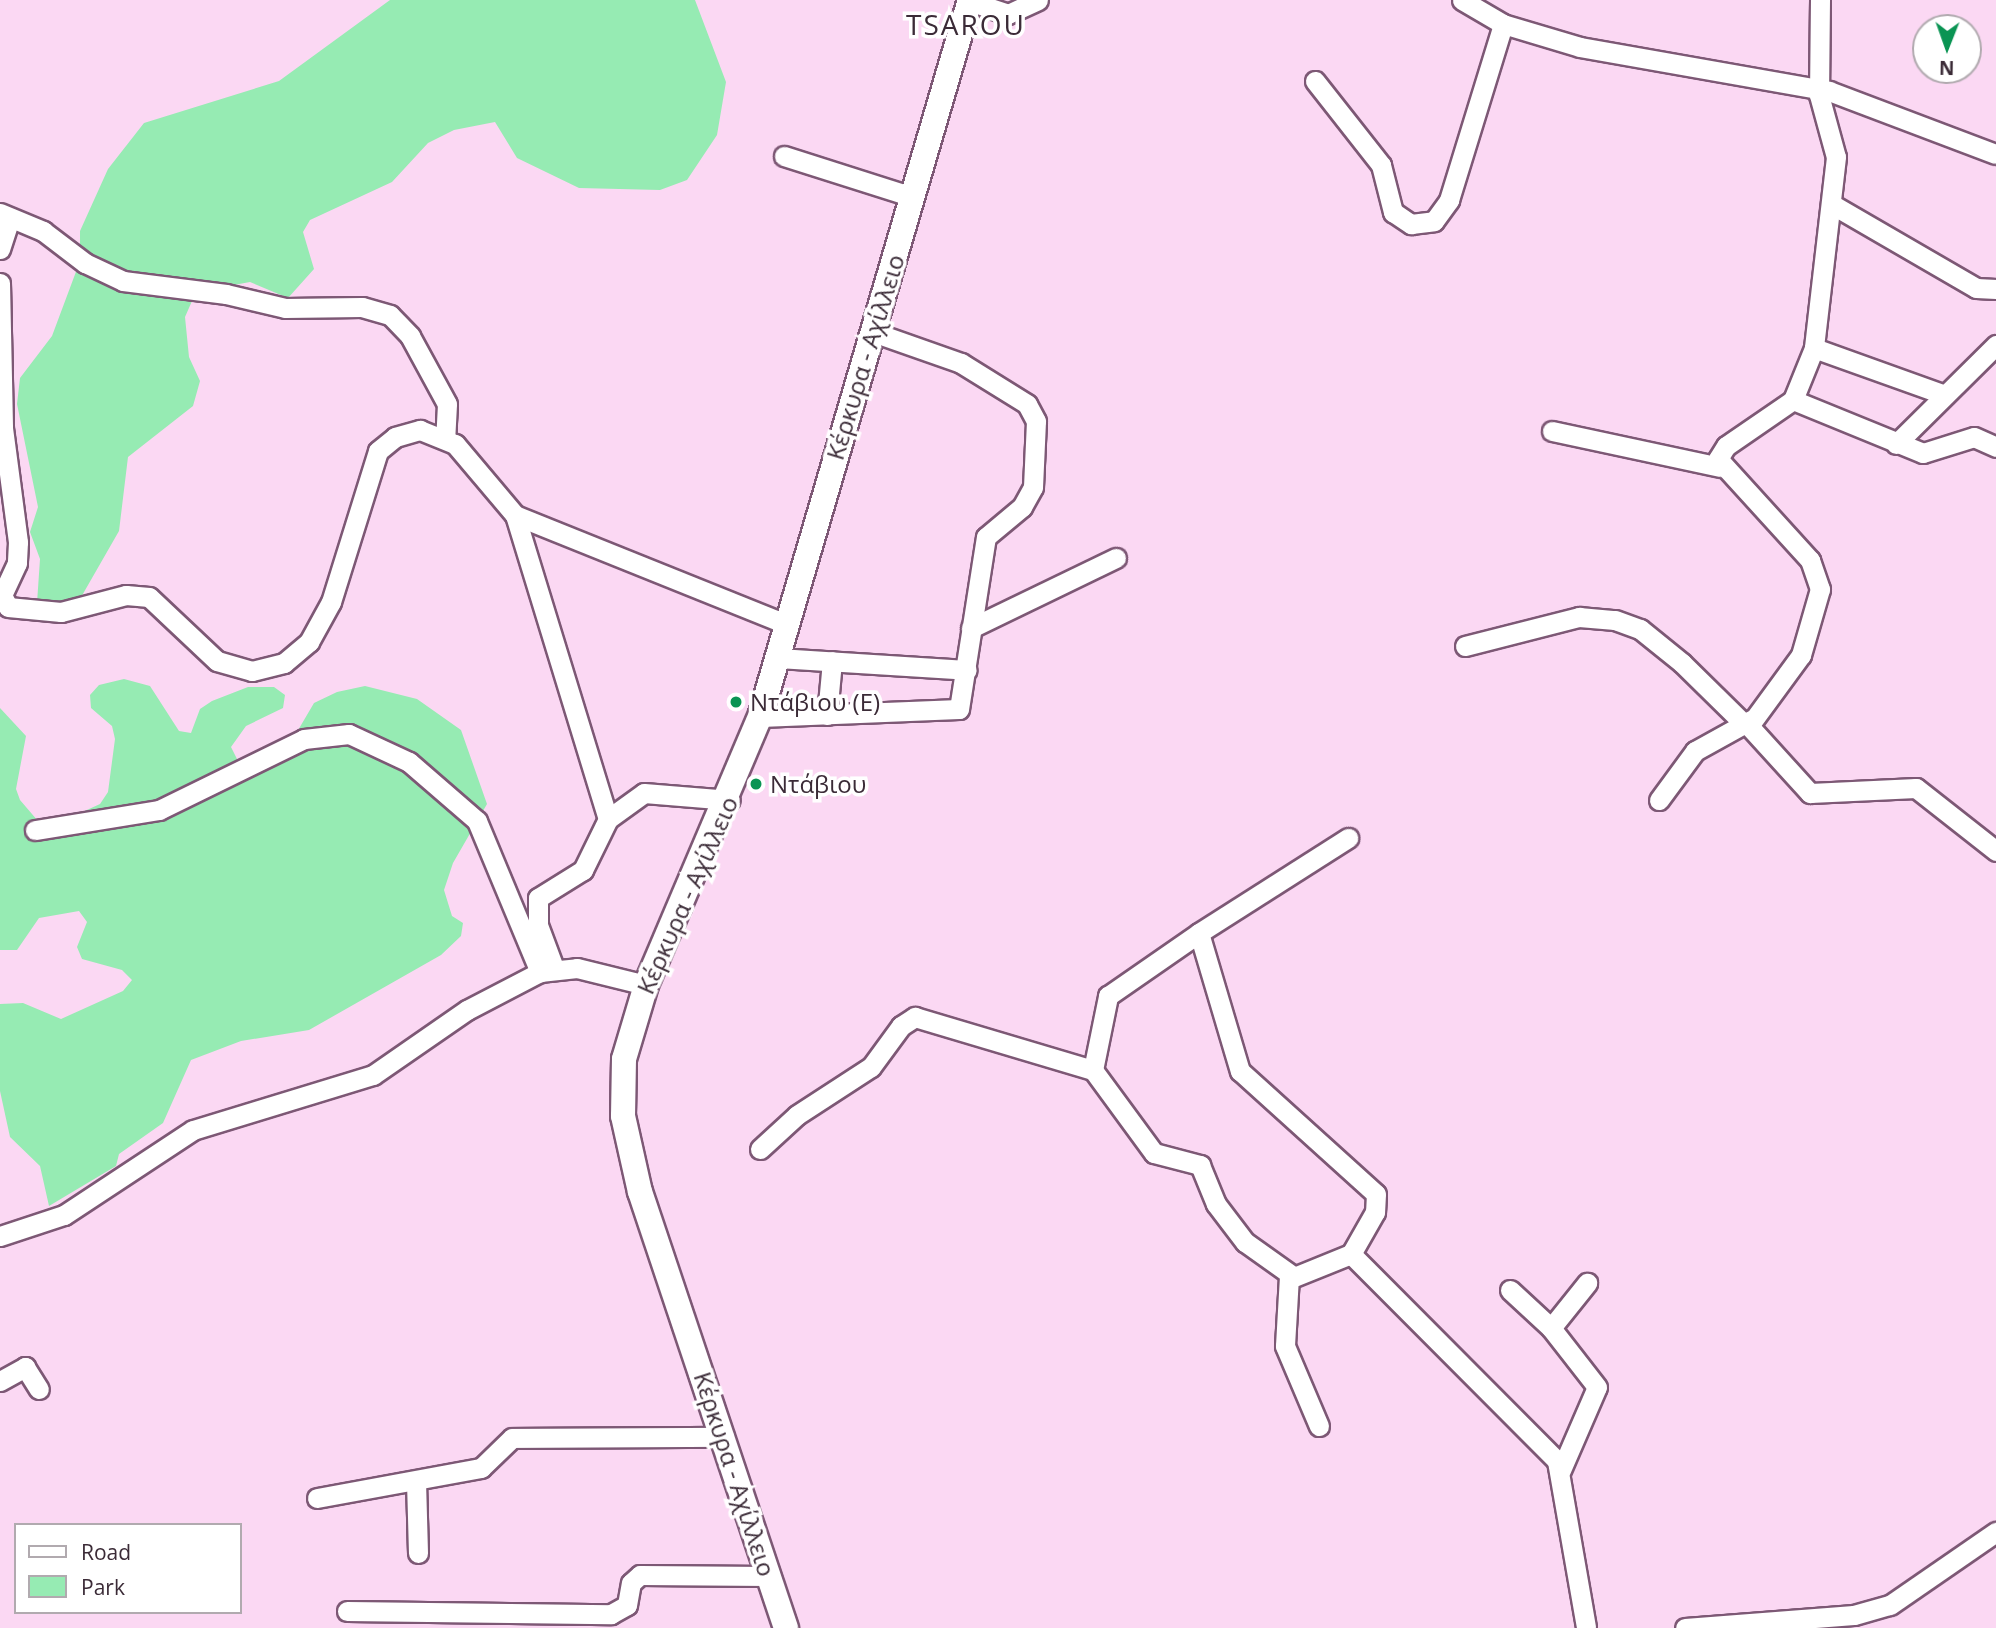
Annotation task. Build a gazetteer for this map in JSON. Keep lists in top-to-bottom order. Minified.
{"streets":{"main road":["Κέρκυρα - Αχίλλειο"]},"districts":["TSAROU"],"places":["Ντάβιου (E)","Ντάβιου"],"legend":["Road","Park"],"north":"bottom"}
